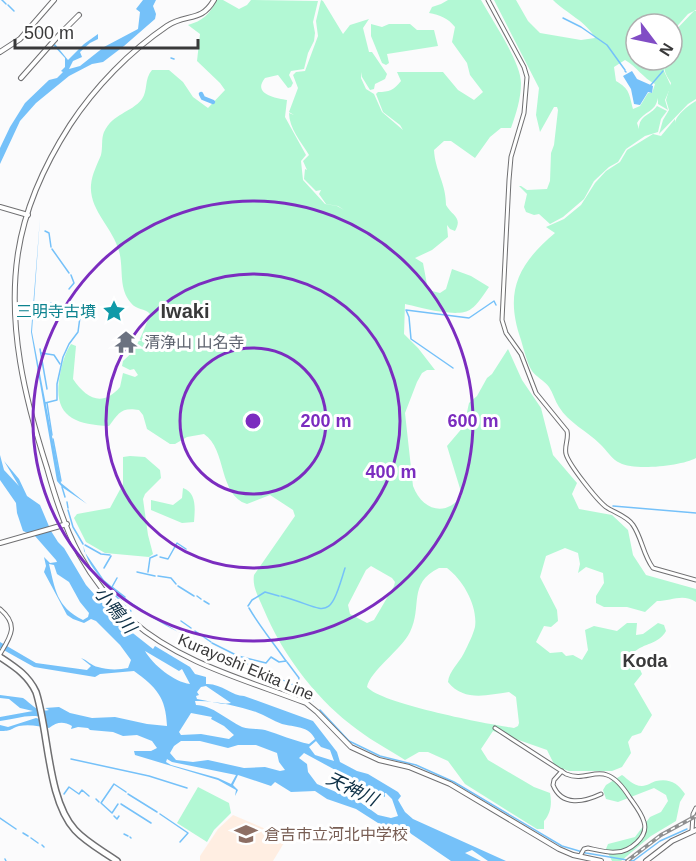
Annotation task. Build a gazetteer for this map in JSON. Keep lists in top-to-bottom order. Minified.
{"streets":{"main road":["Kurayoshi Ekita Line"]},"districts":["Iwaki","Koda"],"water":["小鴨川","天神川"],"places":{"place":["三明寺古墳"],"temple":["清浄山 山名寺"],"school or university":["倉吉市立河北中学校"]},"scale_bar":"500 m","north":"bottom right","rings":["200 m","600 m","400 m"]}
